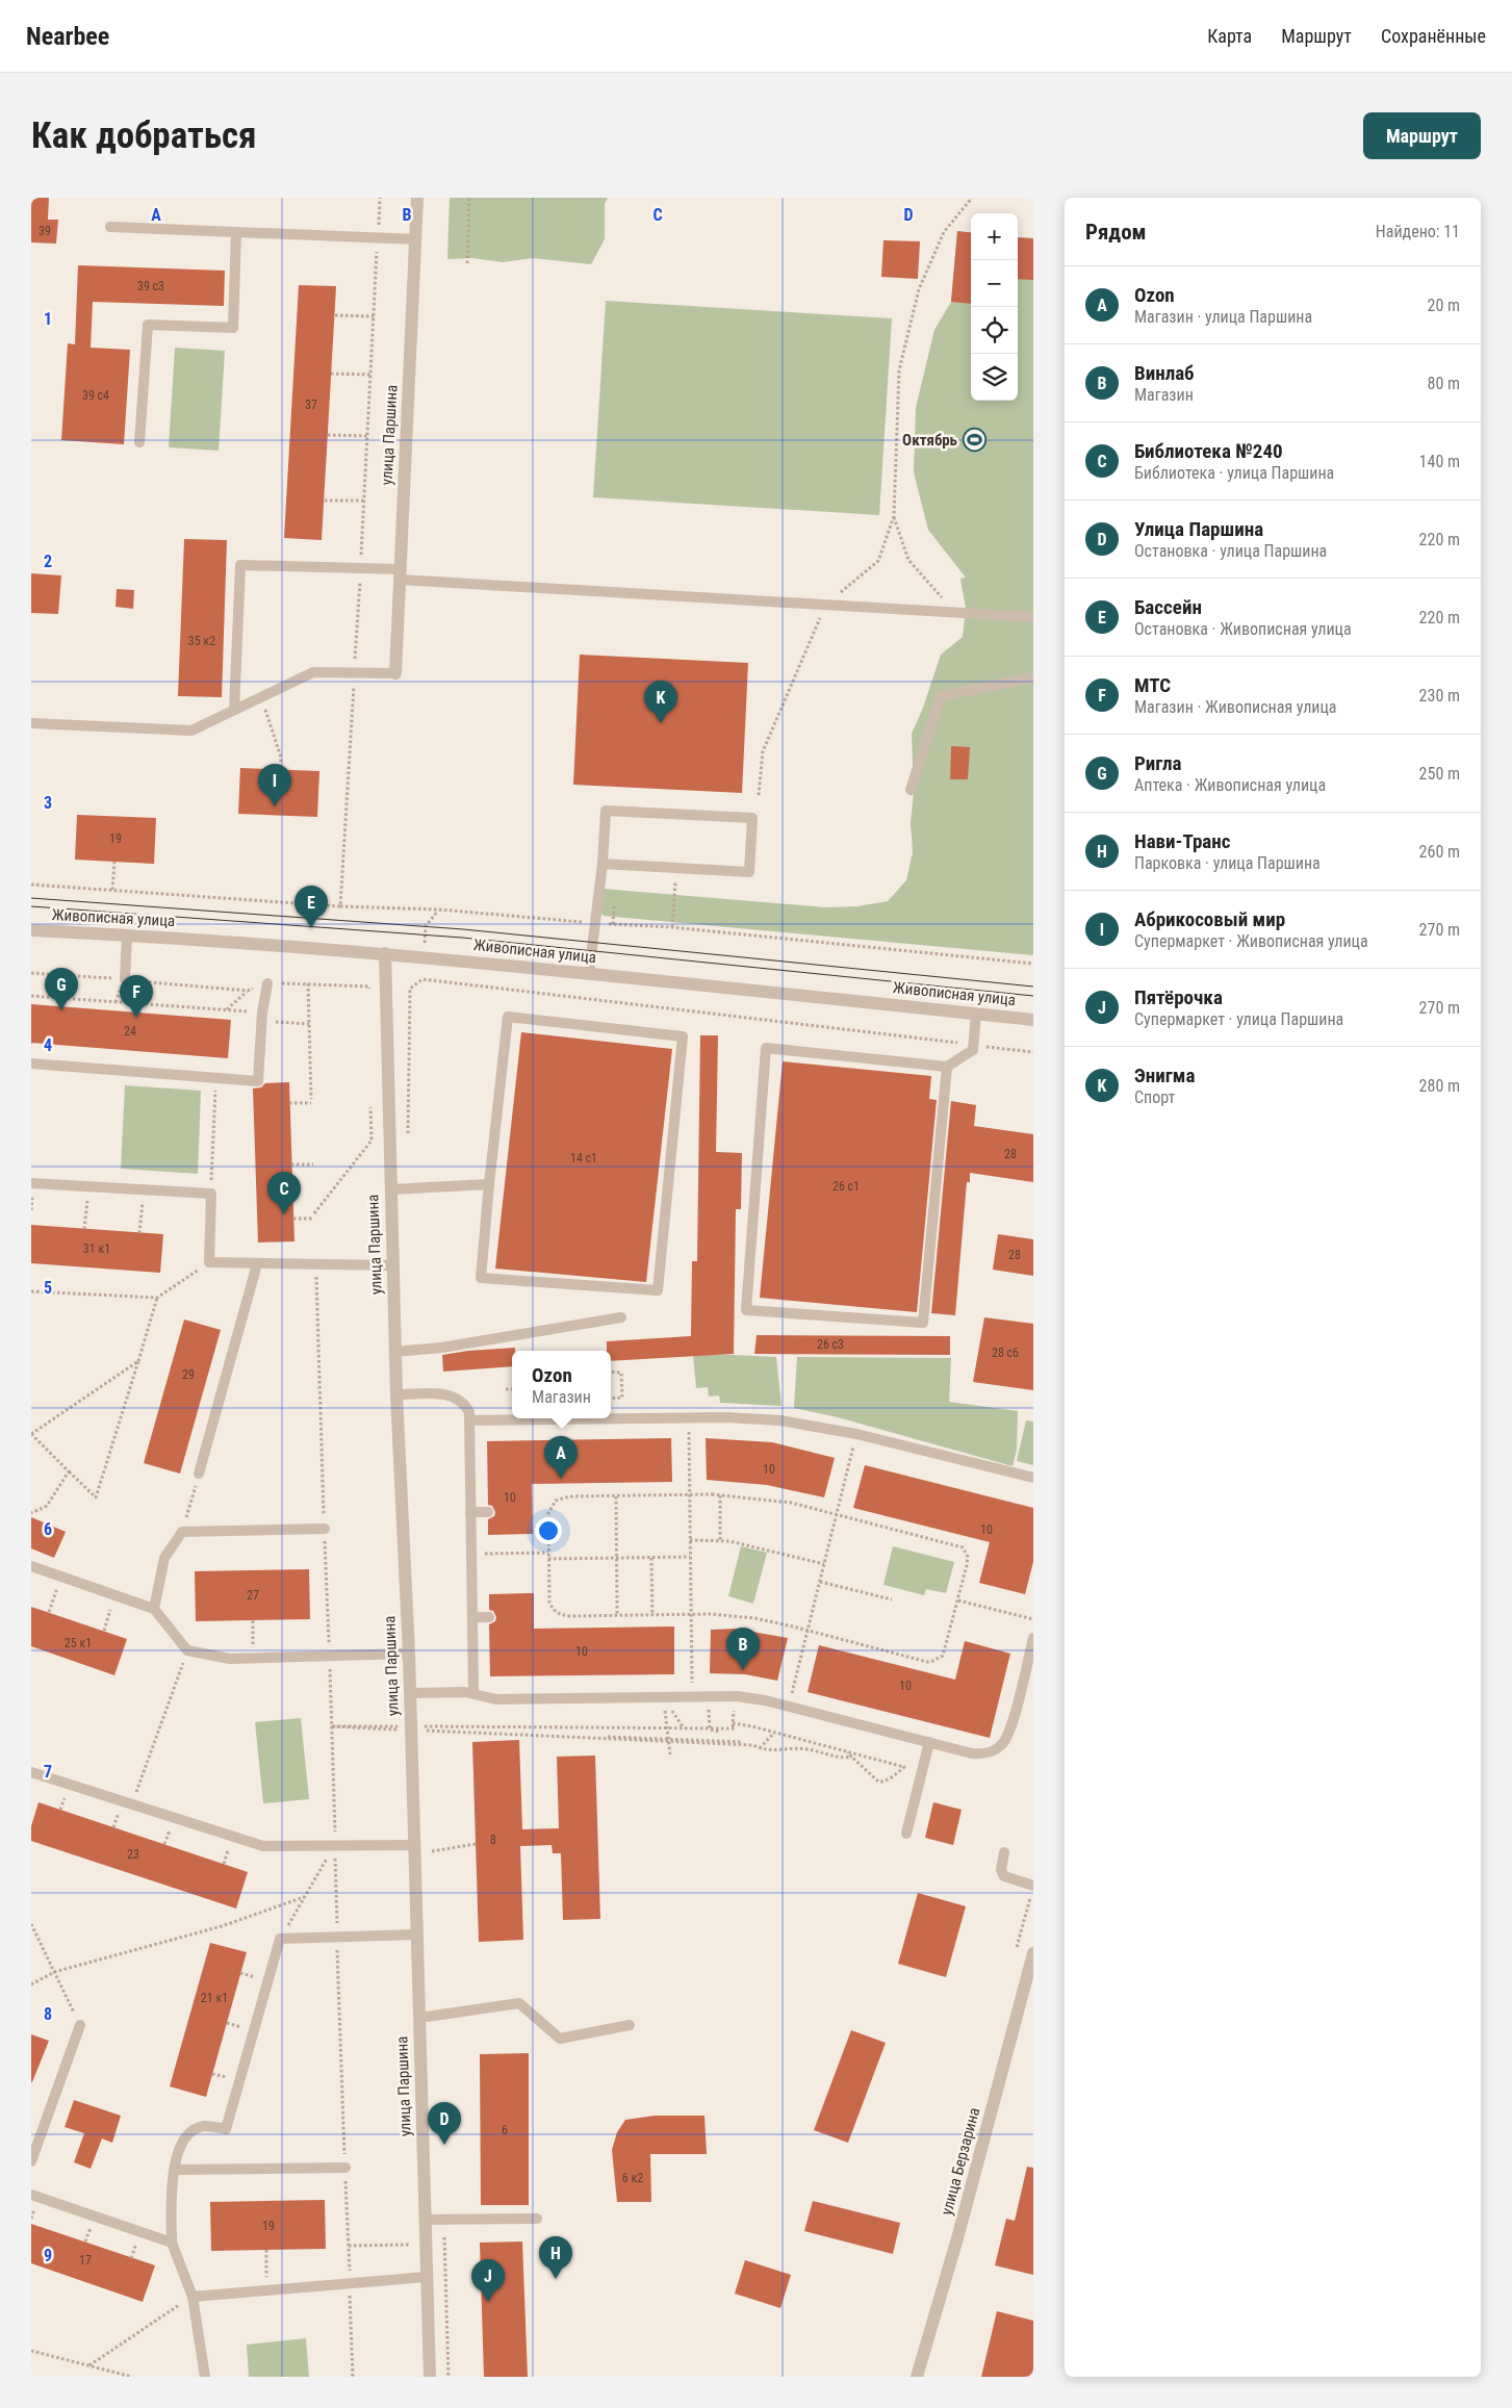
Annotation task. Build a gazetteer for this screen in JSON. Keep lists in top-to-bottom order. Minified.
{"streets":{"street":["улица Паршина","Живописная улица","улица Берзарина"]},"crossings":[["улица Паршина","Живописная улица"]],"places":{"sports":["Октябрь"]},"house_numbers":["39","39 с3","39 с4","37","35 к2","19","24","28","14 с1","26 с1","31 к1","28","26 с3","28 с6","29","10","10","10","27","25 к1","10","10","8","23","21 к1","6","6 к2","19","17"],"page":{"header":"Nearbee","nav":["Карта","Маршрут","Сохранённые"],"buttons":"Маршрут","title":"Как добраться","heading":["Рядом","Найдено: 11"],"map_buttons":["+","−"],"list":[{"mark":"A","name":"Ozon","note":"Магазин · улица Паршина","value":"20 m"},{"mark":"B","name":"Винлаб","note":"Магазин","value":"80 m"},{"mark":"C","name":"Библиотека №240","note":"Библиотека · улица Паршина","value":"140 m"},{"mark":"D","name":"Улица Паршина","note":"Остановка · улица Паршина","value":"220 m"},{"mark":"E","name":"Бассейн","note":"Остановка · Живописная улица","value":"220 m"},{"mark":"F","name":"МТС","note":"Магазин · Живописная улица","value":"230 m"},{"mark":"G","name":"Ригла","note":"Аптека · Живописная улица","value":"250 m"},{"mark":"H","name":"Нави-Транс","note":"Парковка · улица Паршина","value":"260 m"},{"mark":"I","name":"Абрикосовый мир","note":"Супермаркет · Живописная улица","value":"270 m"},{"mark":"J","name":"Пятёрочка","note":"Супермаркет · улица Паршина","value":"270 m"},{"mark":"K","name":"Энигма","note":"Спорт","value":"280 m"}],"pins":["K","I","E","G","F","C","A","B","D","H","J"],"popup":["Ozon","Магазин"]},"grid":{"columns":["A","B","C","D"],"rows":["1","2","3","4","5","6","7","8","9"]}}
